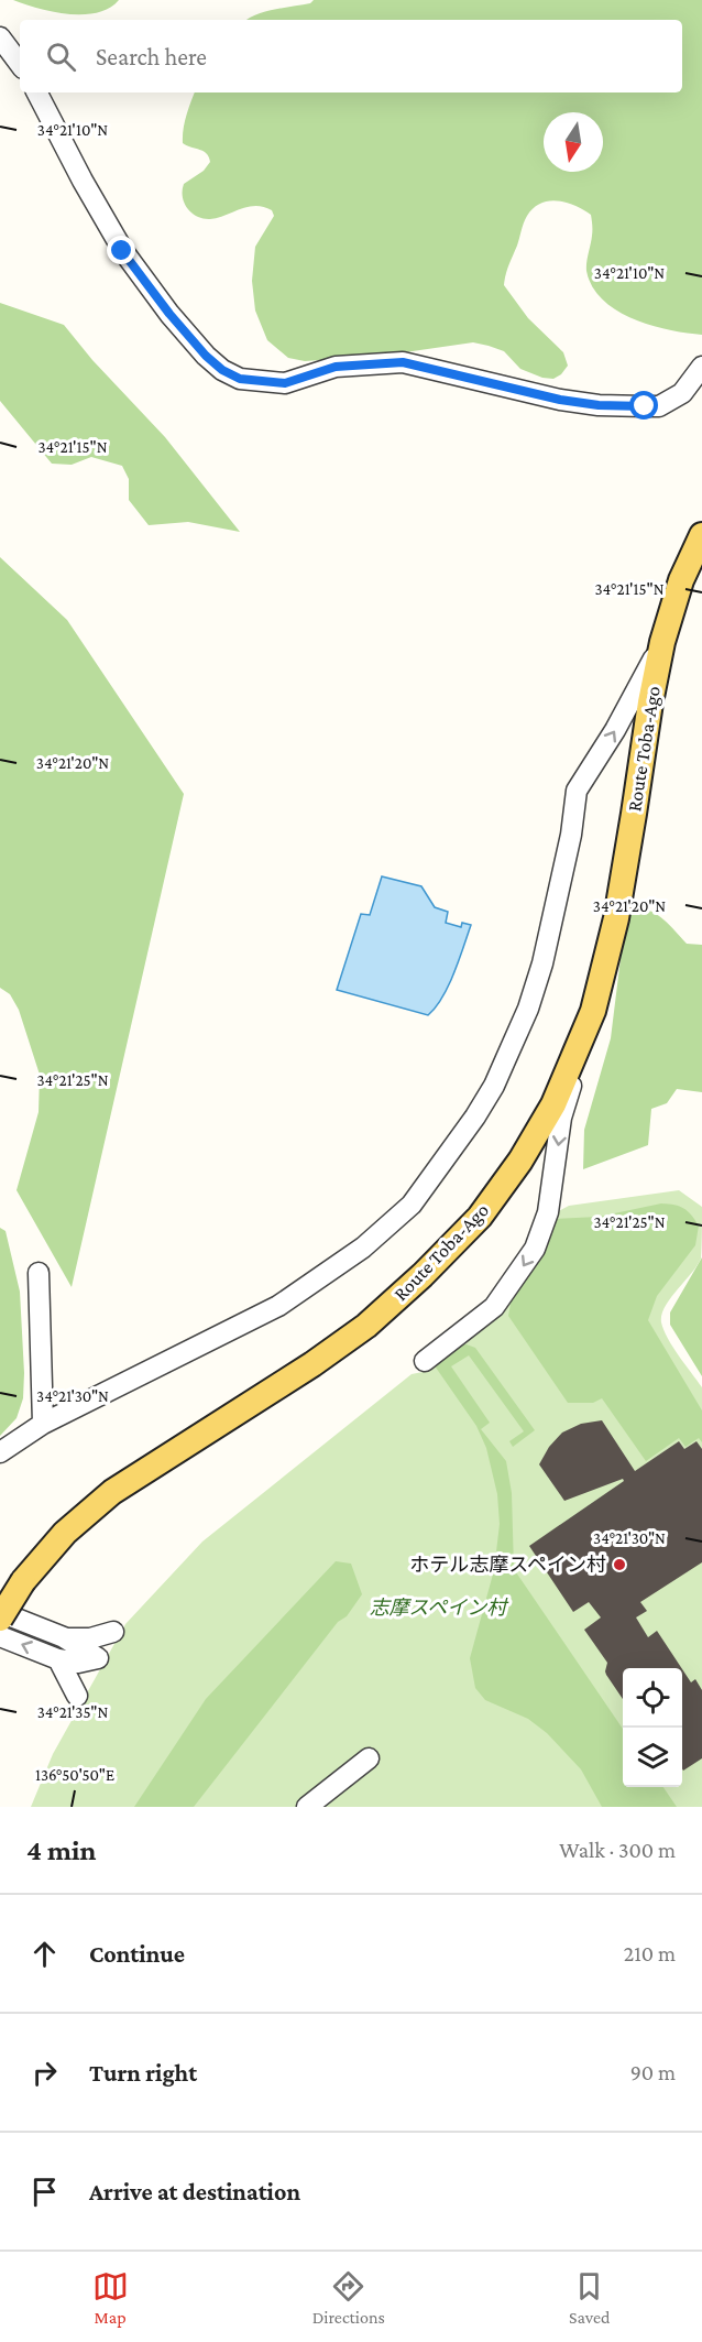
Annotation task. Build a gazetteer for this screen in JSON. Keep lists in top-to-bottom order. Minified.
{"streets":{"main road":["Route Toba-Ago"]},"parks":["志摩スペイン村"],"places":["ホテル志摩スペイン村"],"north":"bottom","page":{"search":"Search here","heading":["4 min","Walk · 300 m"],"list":[["Continue","210 m"],["Turn right","90 m"],"Arrive at destination"],"nav":["Map","Directions","Saved"]},"coordinates":["34°21'10\"N","34°21'15\"N","34°21'20\"N","34°21'25\"N","34°21'30\"N","34°21'35\"N","136°50'50\"E"]}
